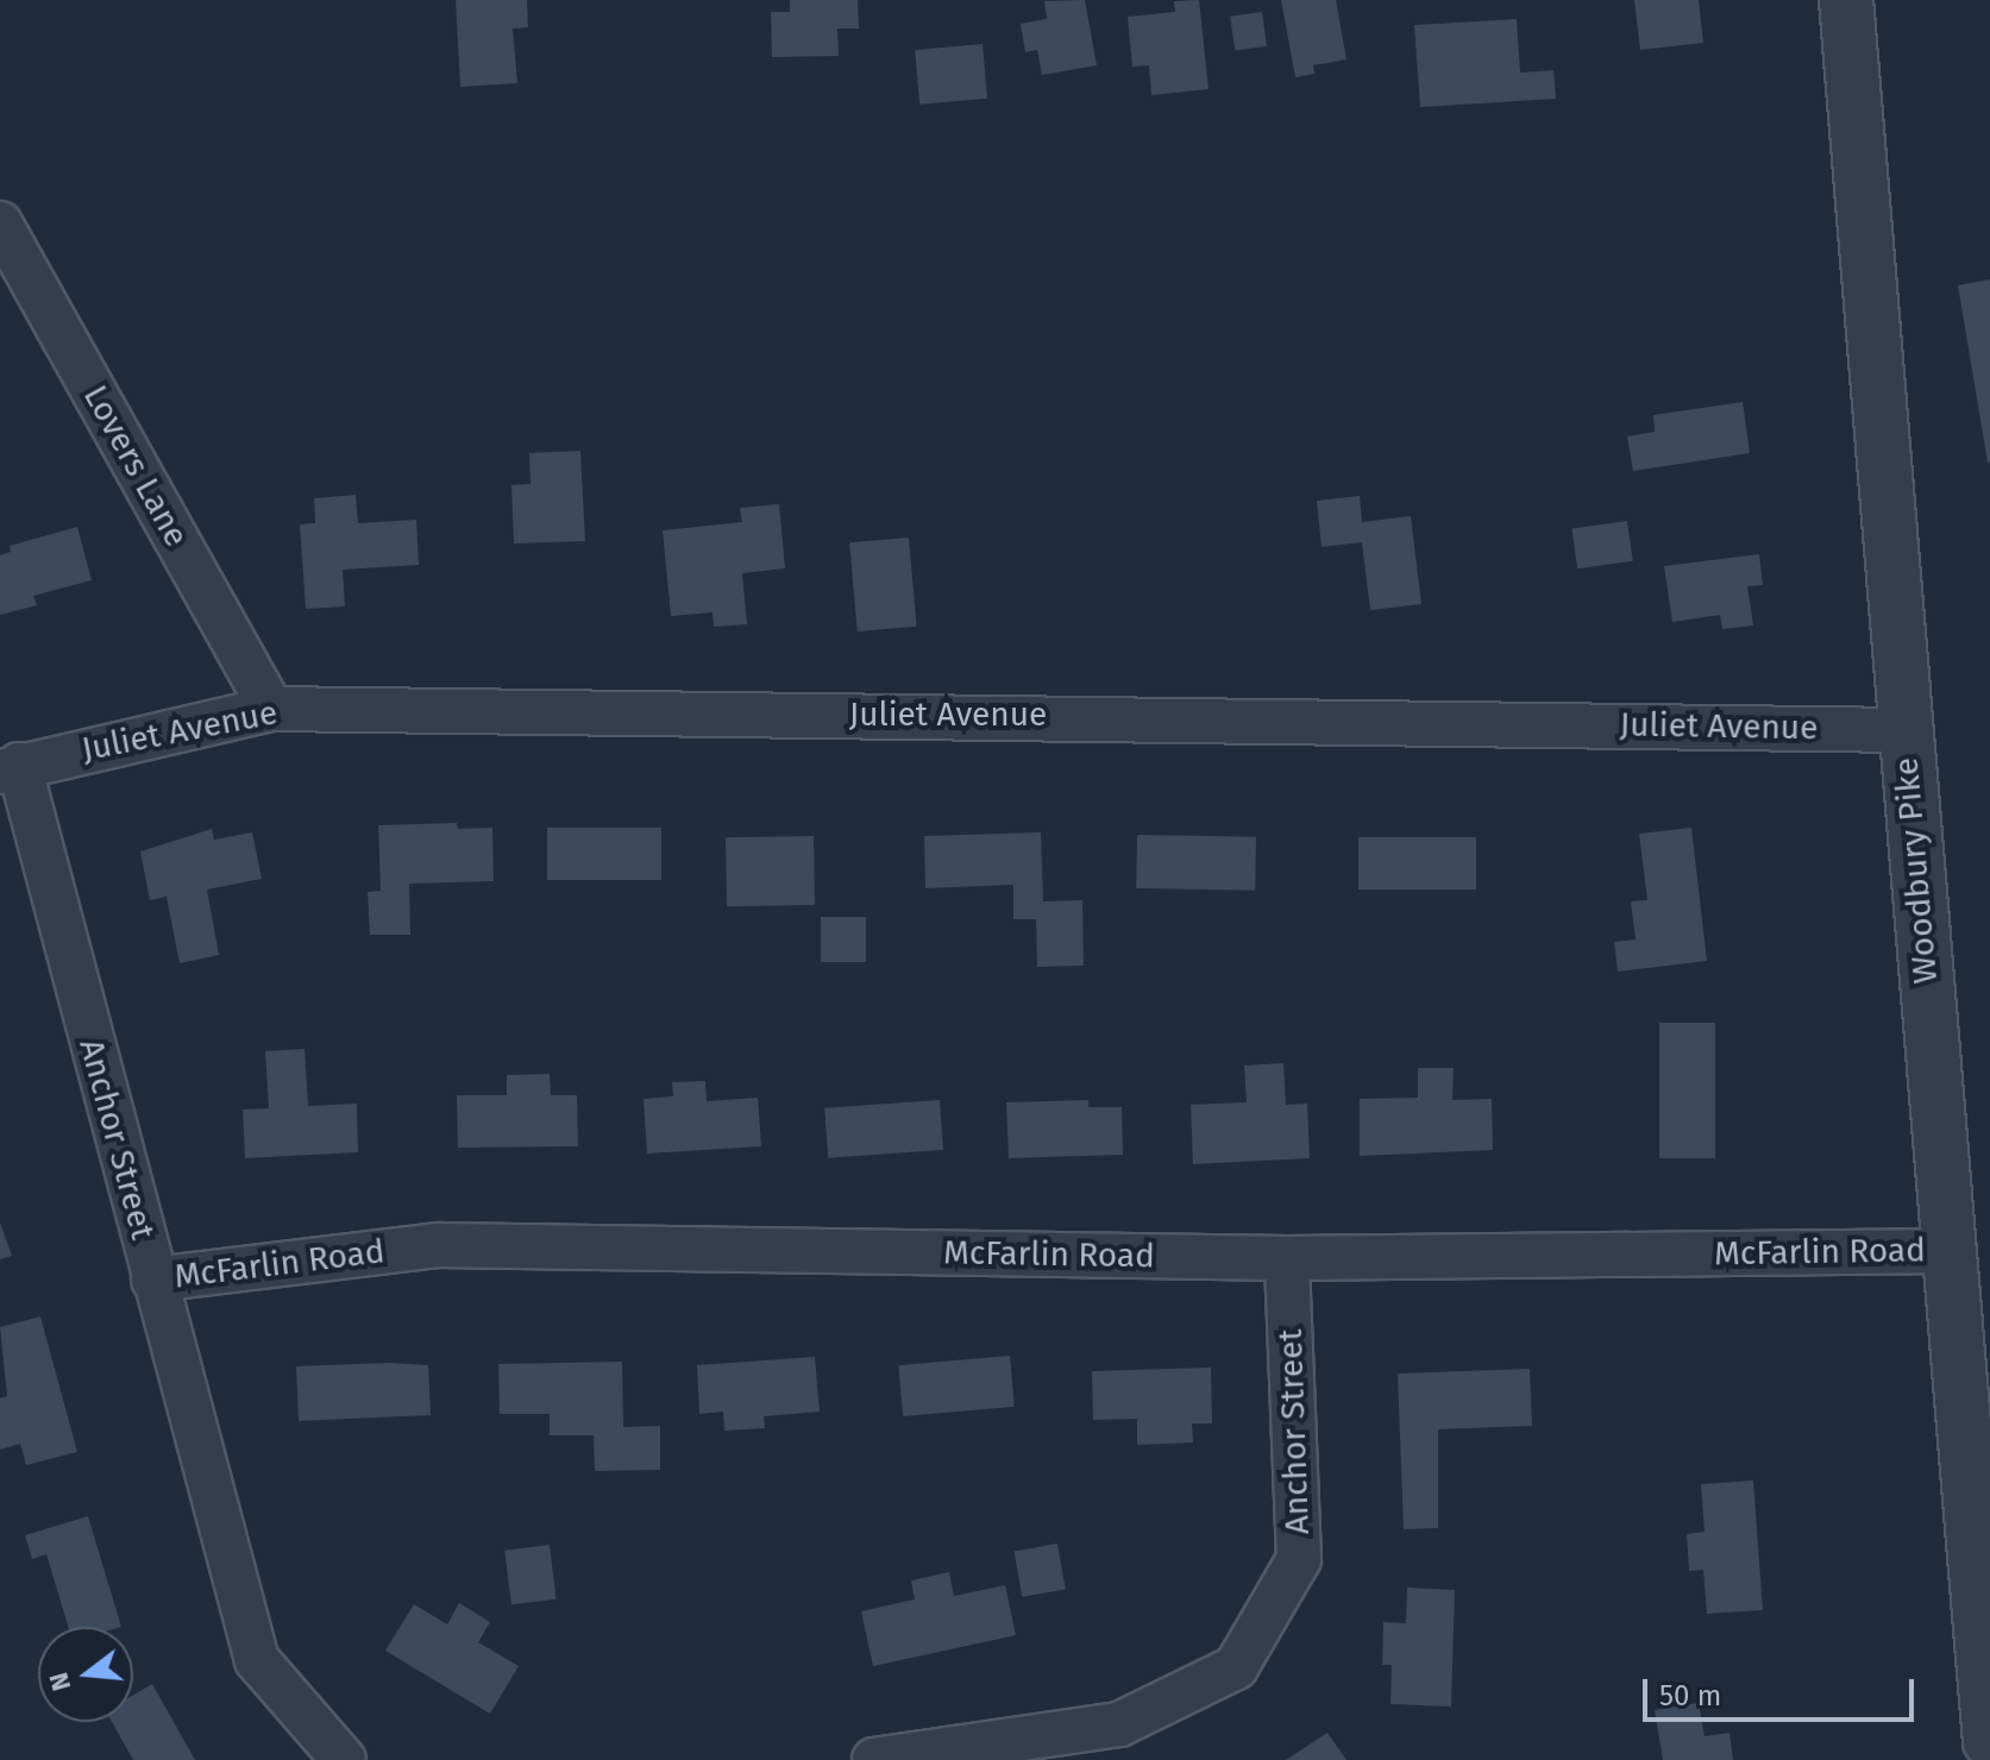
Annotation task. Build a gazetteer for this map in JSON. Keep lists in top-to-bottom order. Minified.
{"streets":{"street":["Lovers Lane","Juliet Avenue","Woodbury Pike","Anchor Street","McFarlin Road"]},"crossings":[["Lovers Lane","Juliet Avenue"],["Juliet Avenue","Woodbury Pike"],["Juliet Avenue","Anchor Street"],["Woodbury Pike","McFarlin Road"],["Anchor Street","McFarlin Road"]],"scale_bar":"50 m","north":"left"}
